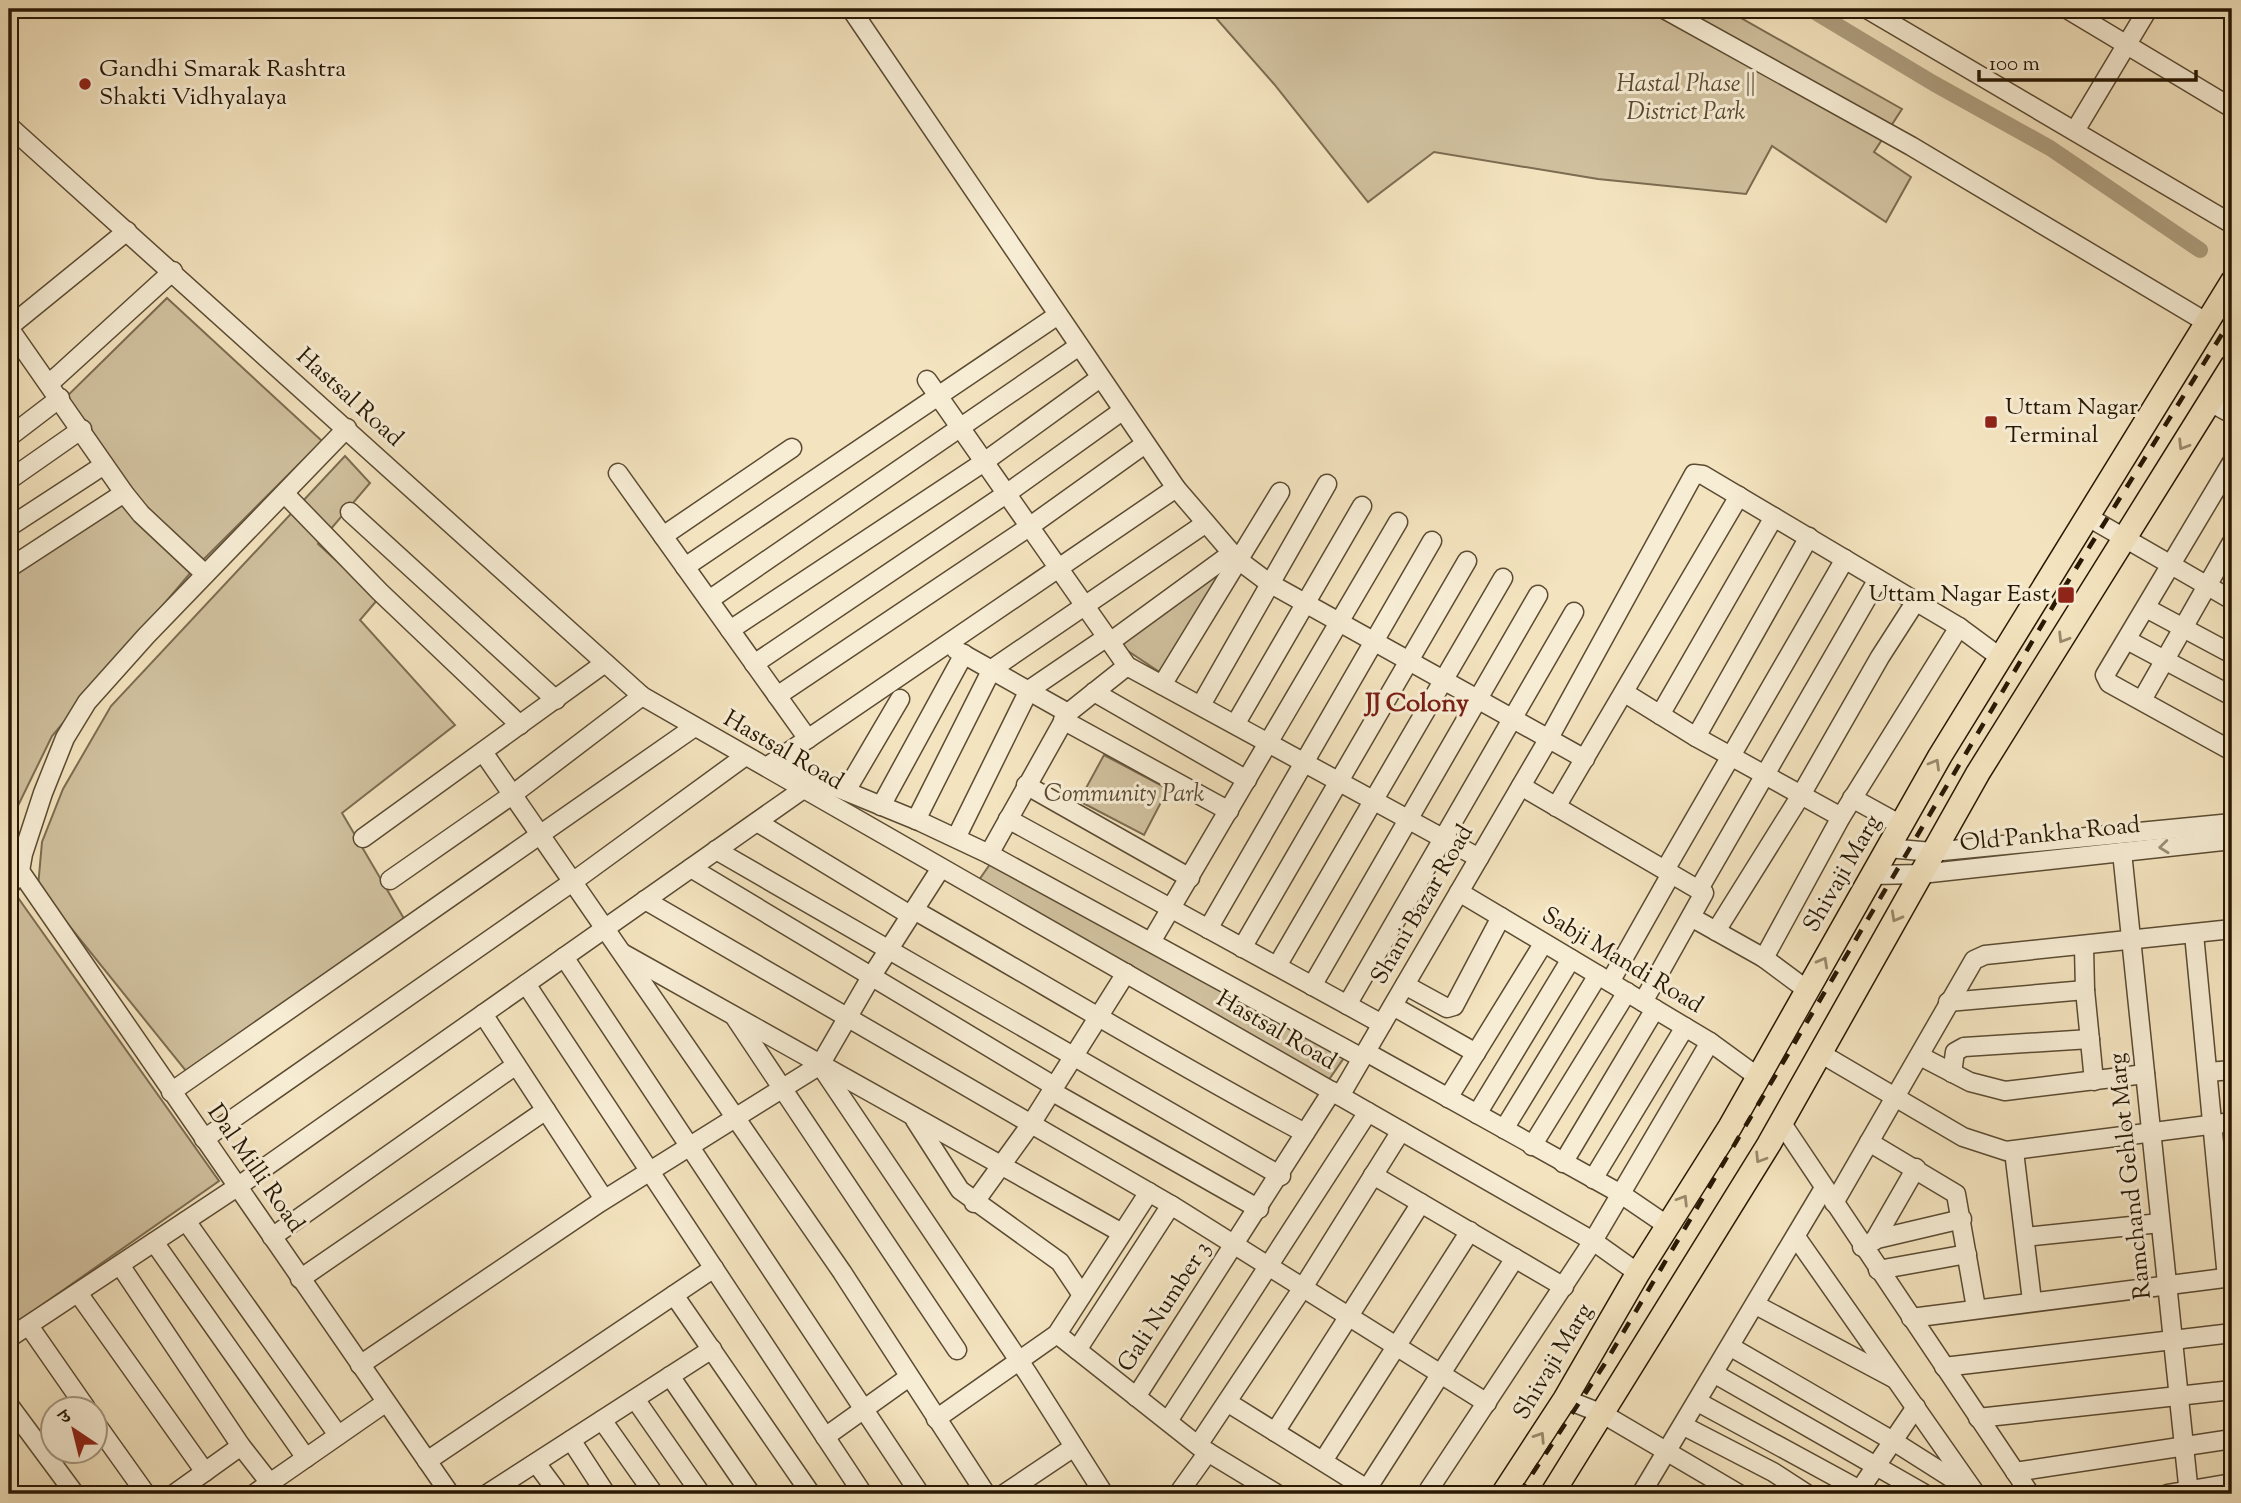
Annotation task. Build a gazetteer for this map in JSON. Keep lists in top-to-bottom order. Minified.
{"streets":{"main road":["Shivaji Marg"],"street":["Hastsal Road","Old Pankha Road","Shani Bazar Road","Sabji Mandi Road","Dal Milli Road","Ramchand Gehlot Marg","Gali Number 3"]},"crossings":[["Hastsal Road","Shivaji Marg"],["Hastsal Road","Shani Bazar Road"],["Old Pankha Road","Shivaji Marg"],["Old Pankha Road","Ramchand Gehlot Marg"],["Shivaji Marg","Sabji Mandi Road"],["Shani Bazar Road","Sabji Mandi Road"],["Shani Bazar Road","Gali Number 3"]],"districts":["JJ Colony"],"parks":["Hastal Phase || District Park","Community Park"],"places":{"other":["Gandhi Smarak Rashtra Shakti Vidhyalaya"],"transit":["Uttam Nagar Terminal","Uttam Nagar East"]},"scale_bar":"100 m","north":"top left"}
